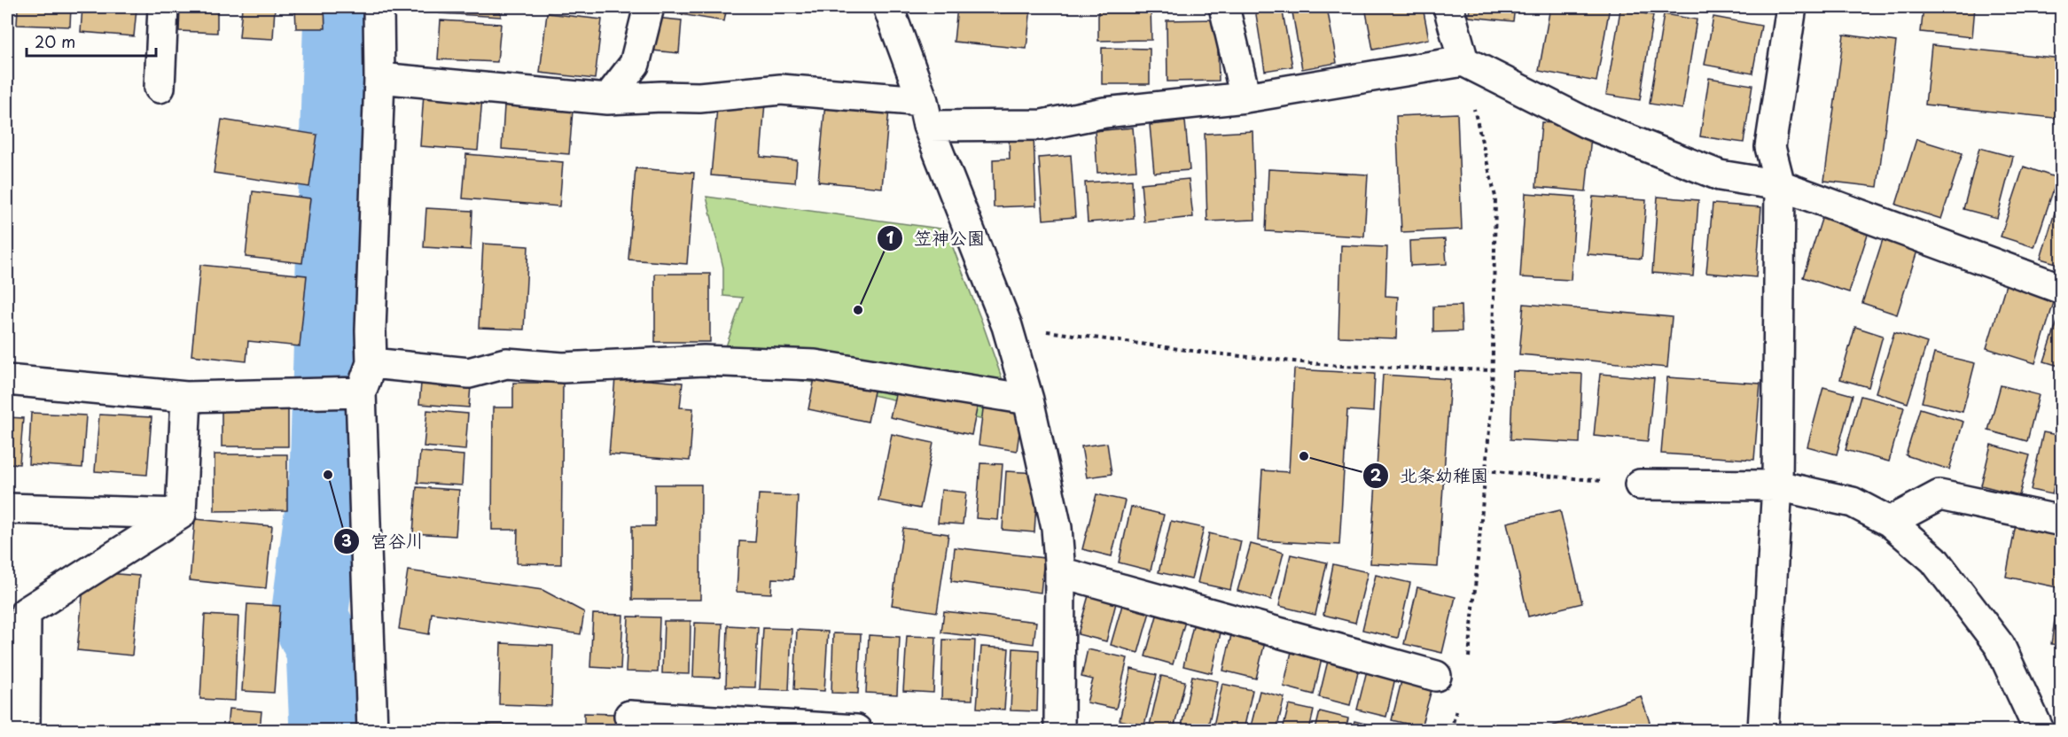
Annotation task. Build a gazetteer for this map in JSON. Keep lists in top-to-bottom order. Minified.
{"places":["笠神公園","北条幼稚園","宮谷川"],"scale_bar":"20 m"}
